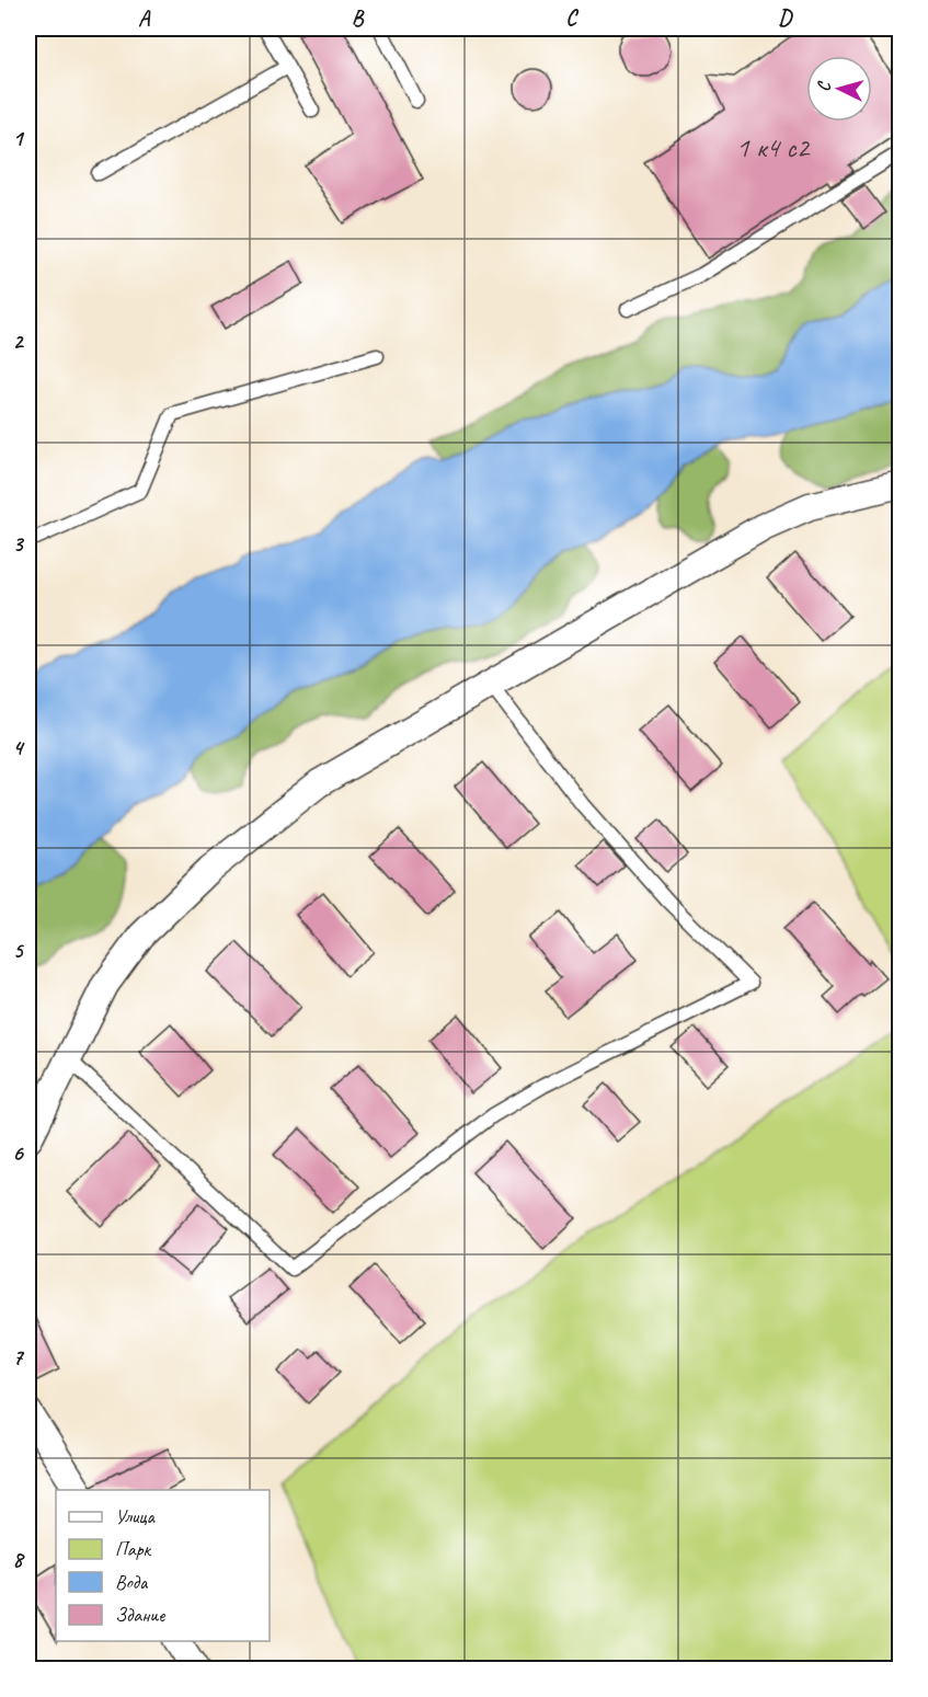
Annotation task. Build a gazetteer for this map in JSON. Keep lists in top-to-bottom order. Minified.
{"house_numbers":["1 к4 с2"],"legend":["Улица","Парк","Вода","Здание"],"north":"left","grid":{"columns":["A","B","C","D"],"rows":["1","2","3","4","5","6","7","8"]}}
